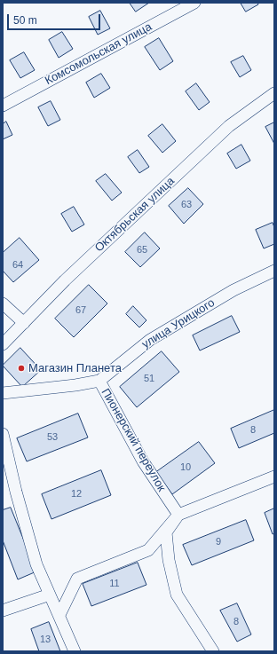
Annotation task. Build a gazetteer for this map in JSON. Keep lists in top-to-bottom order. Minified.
{"streets":{"street":["Комсомольская улица","Октябрьская улица","улица Урицкого","Пионерский переулок"]},"crossings":[["улица Урицкого","Пионерский переулок"]],"places":["Магазин Планета"],"house_numbers":["63","65","64","67","51","8","53","10","12","9","11","8","13"],"scale_bar":"50 m"}
